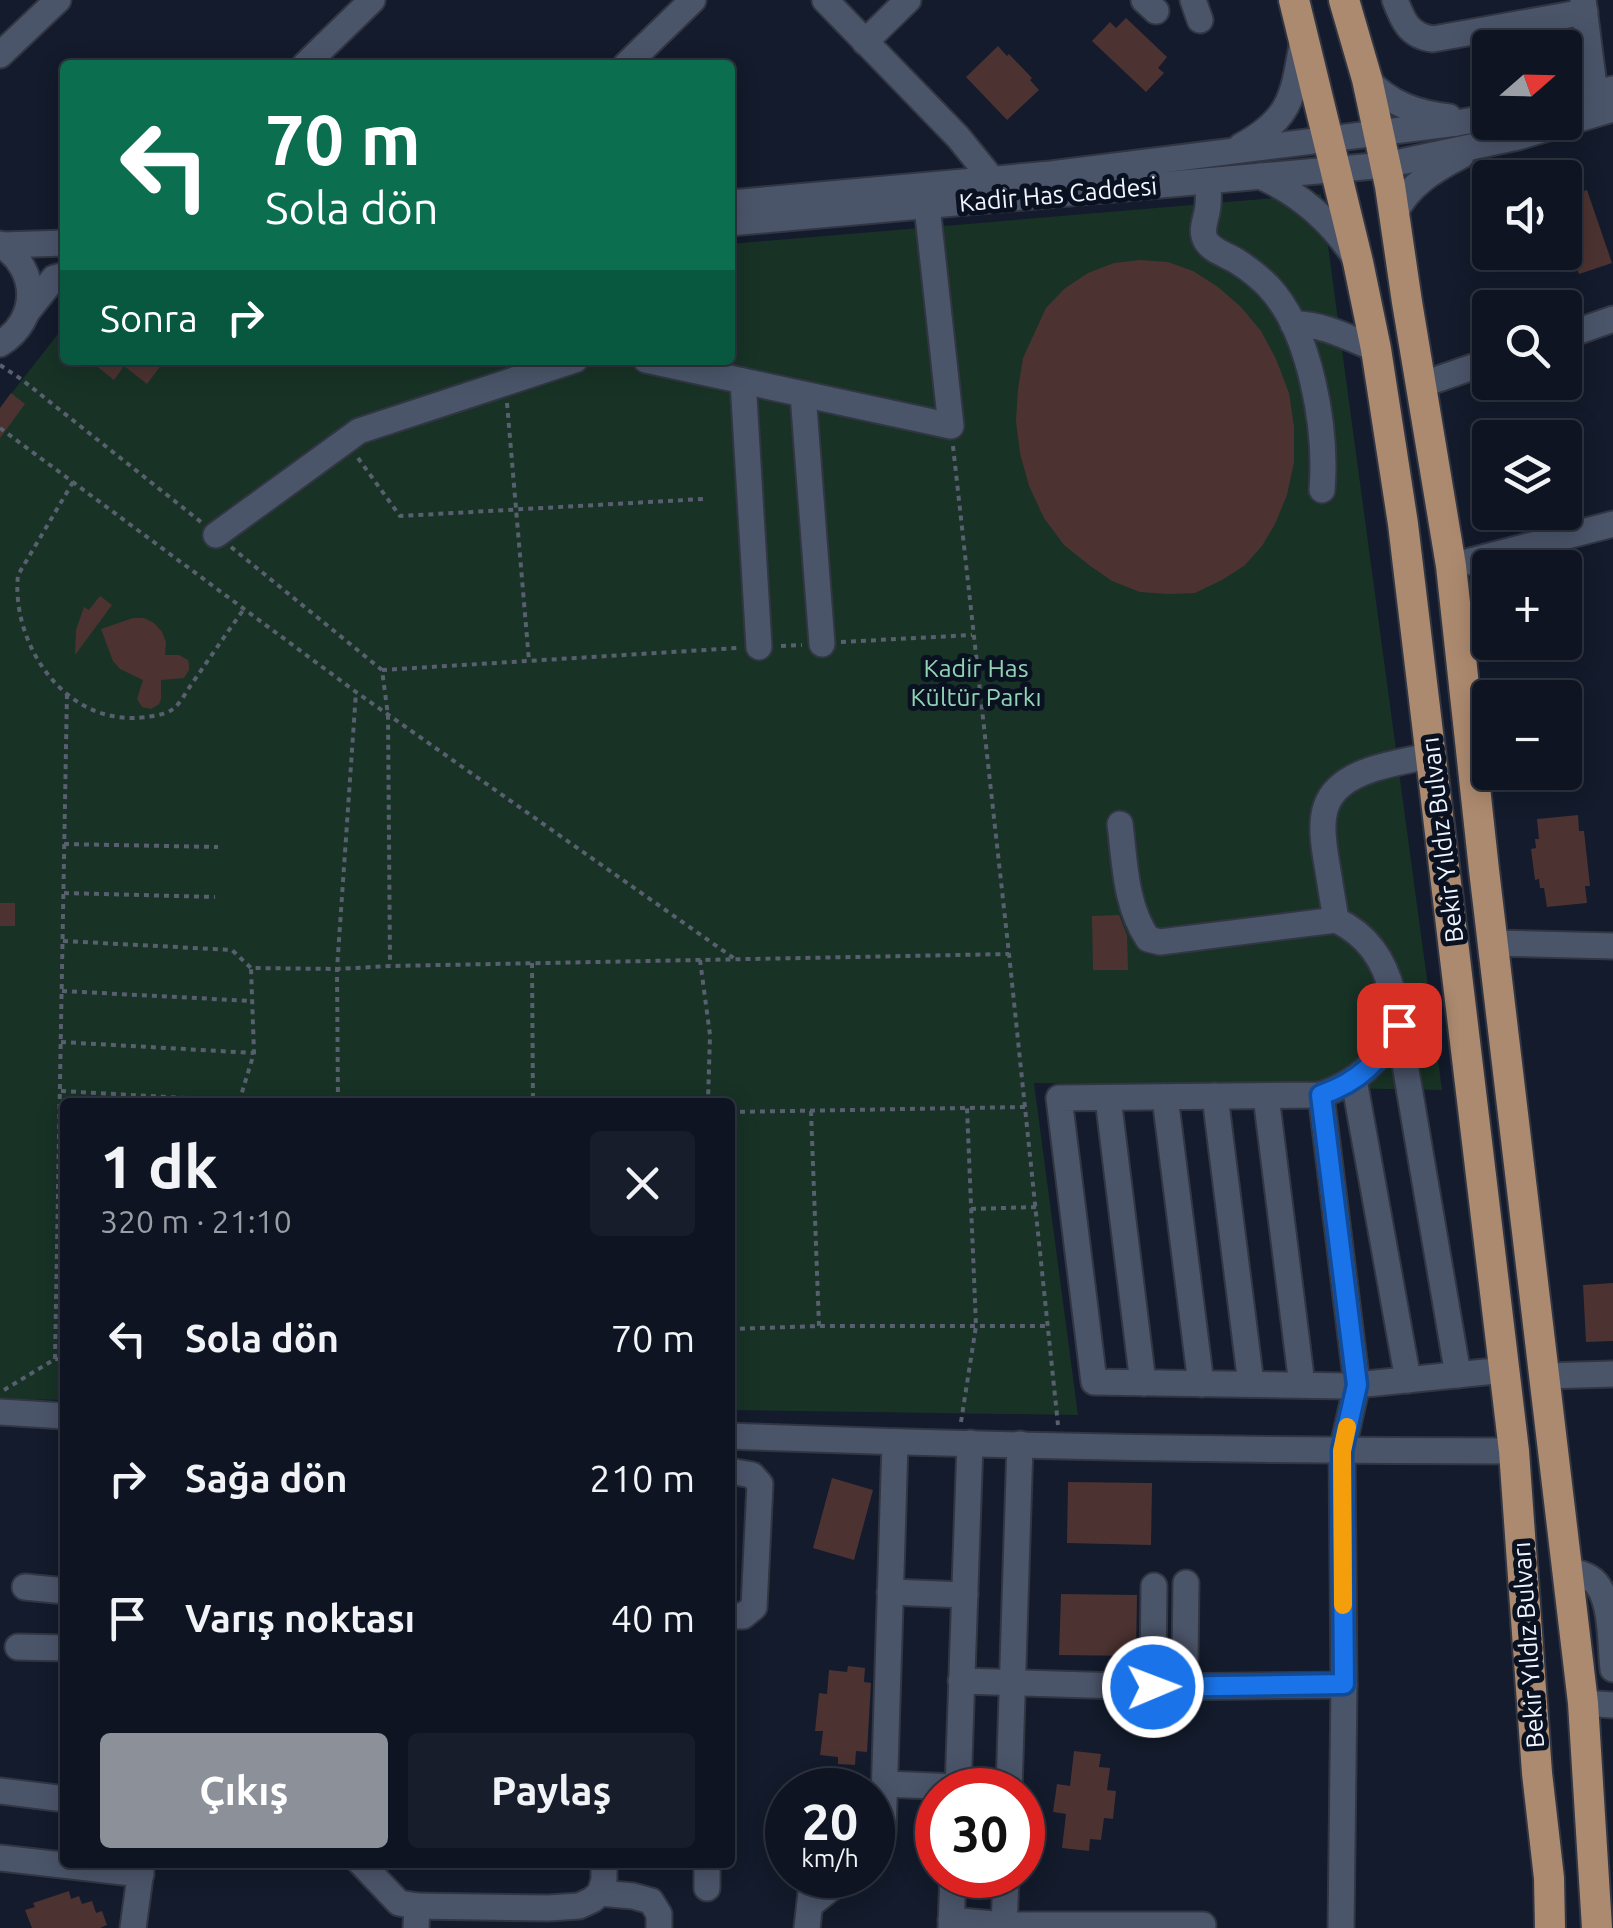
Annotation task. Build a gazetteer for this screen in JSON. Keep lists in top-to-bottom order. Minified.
{"streets":{"main road":["Bekir Yıldız Bulvarı"],"street":["Kadir Has Caddesi"]},"crossings":[["Kadir Has Caddesi","Bekir Yıldız Bulvarı"]],"parks":["Kadir Has Kültür Parkı"],"north":"right","page":{"map_buttons":["+","−"],"turn":["70 m","Sola dön"],"then":"Sonra","heading":["1 dk","320 m · 21:10"],"list":[{"name":"Sola dön","value":"70 m"},{"name":"Sağa dön","value":"210 m"},{"name":"Varış noktası","value":"40 m"}],"buttons":["Çıkış","Paylaş"],"speed":"20 km/h","limit":"30"}}
